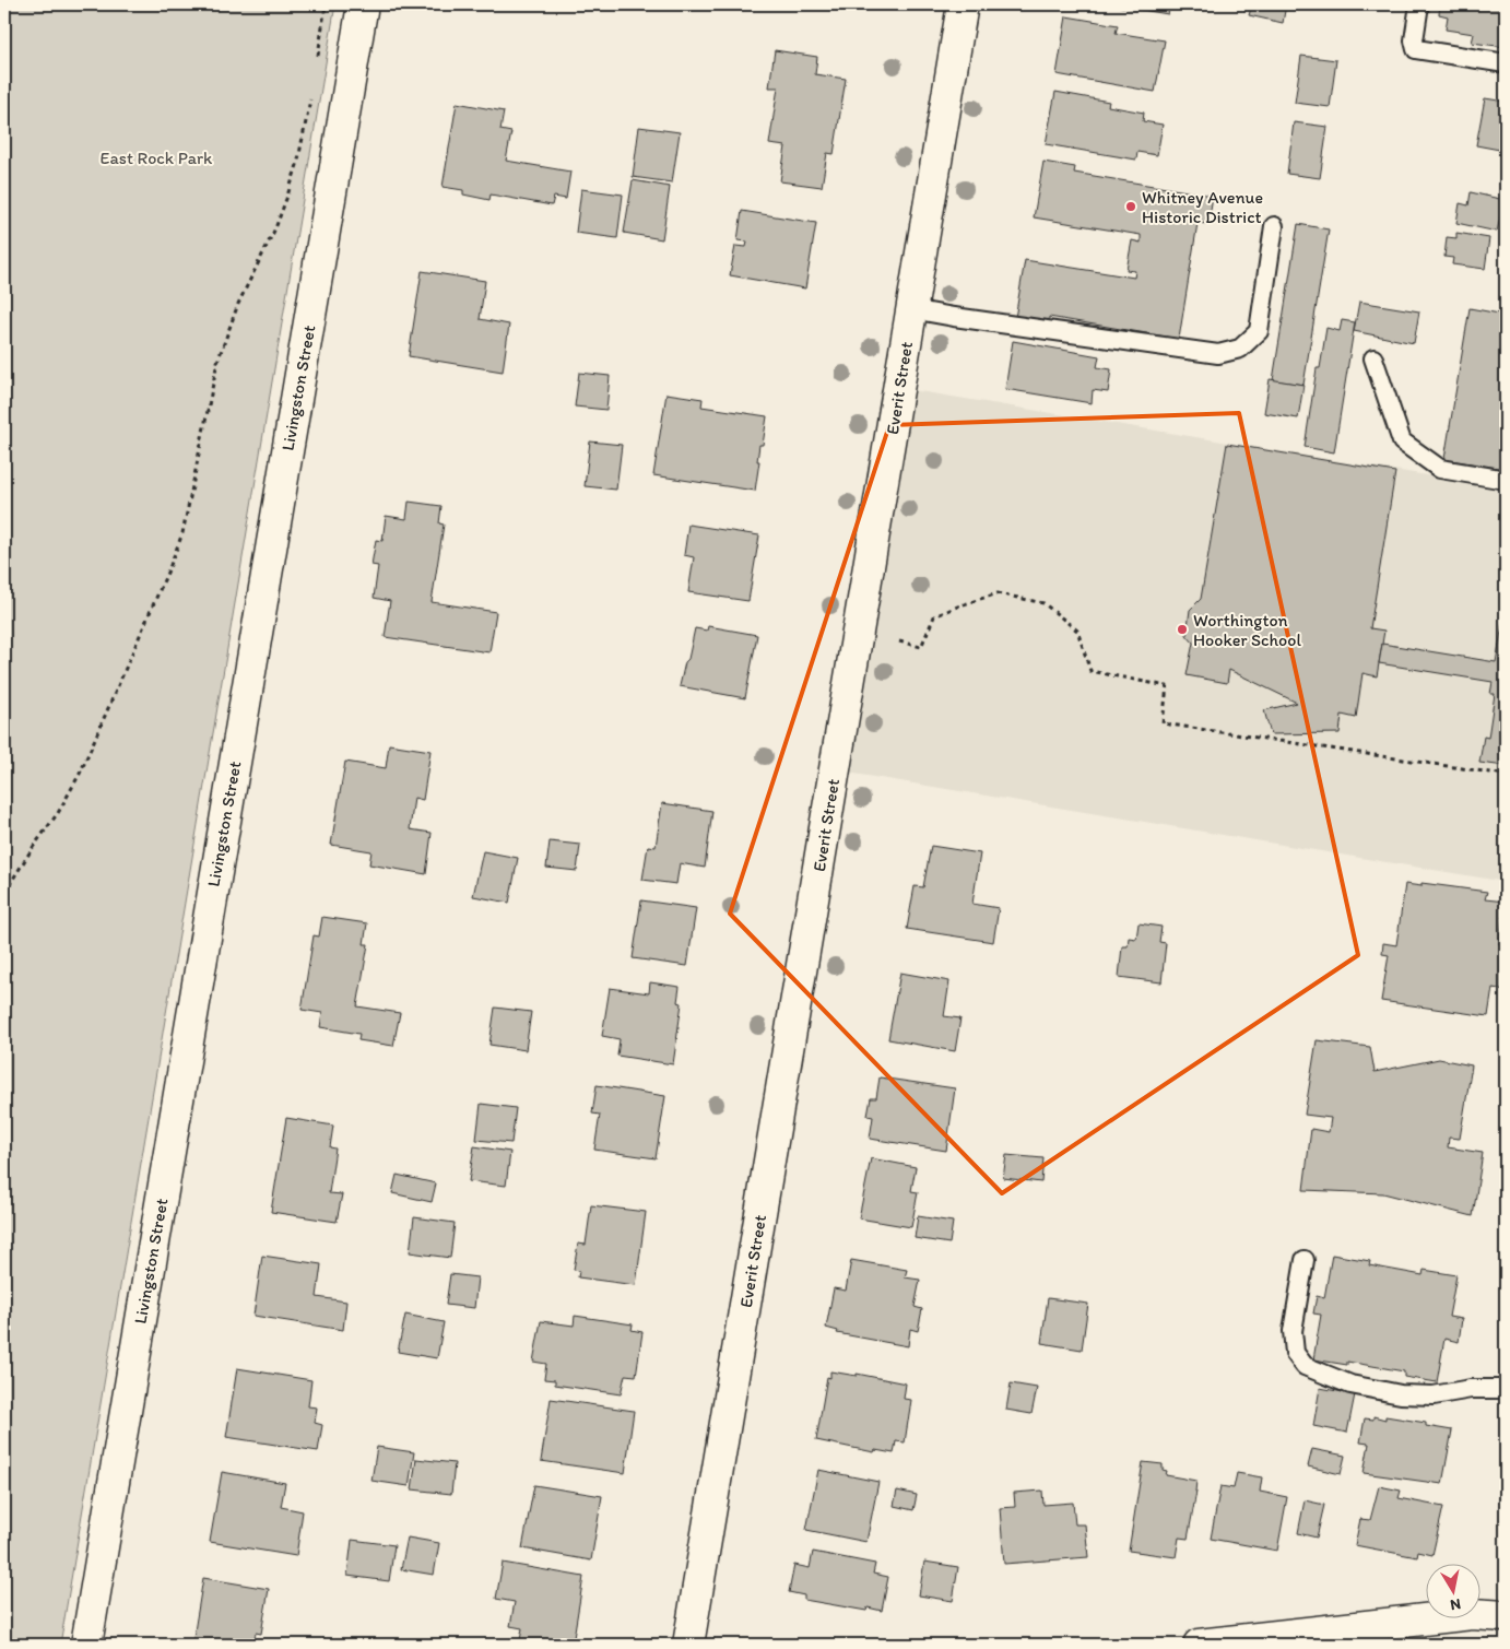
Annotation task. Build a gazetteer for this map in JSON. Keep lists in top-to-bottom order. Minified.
{"streets":{"street":["Livingston Street","Everit Street"]},"parks":["East Rock Park"],"places":["Whitney Avenue Historic District","Worthington Hooker School"],"north":"bottom"}
